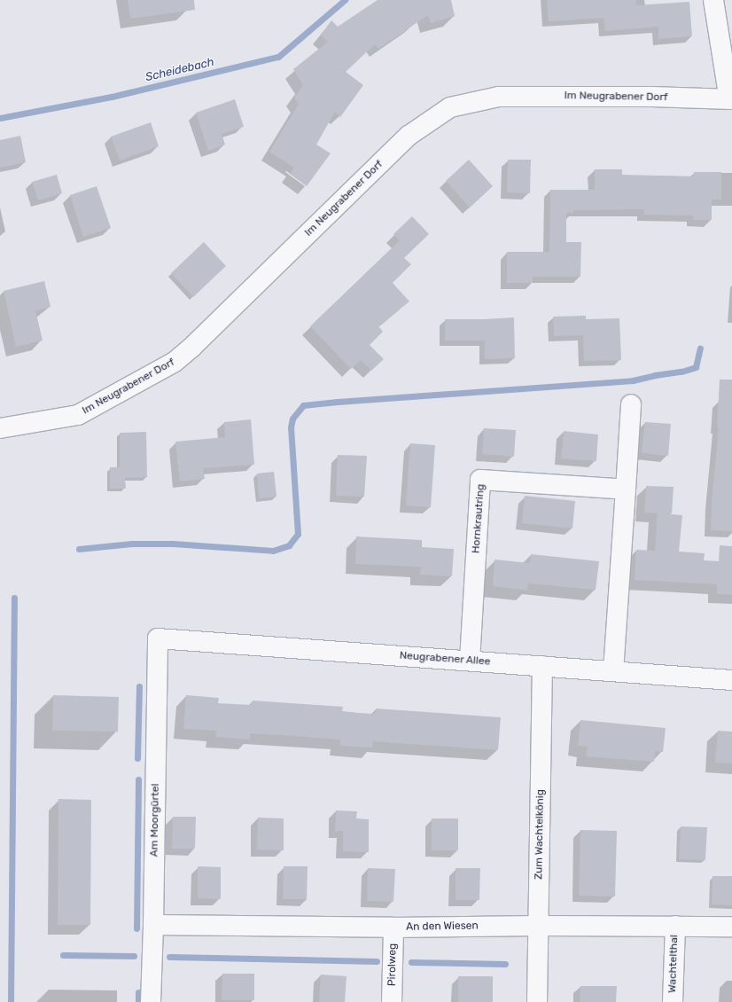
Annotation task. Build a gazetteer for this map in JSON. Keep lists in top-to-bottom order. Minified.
{"streets":{"street":["Im Neugrabener Dorf","Hornkrautring","Neugrabener Allee","Am Moorgürtel","Zum Wachtelkönig","An den Wiesen","Wachtelthal","Pirolweg"]},"crossings":[["Hornkrautring","Neugrabener Allee"],["Neugrabener Allee","Am Moorgürtel"],["Neugrabener Allee","Zum Wachtelkönig"],["Am Moorgürtel","An den Wiesen"],["Zum Wachtelkönig","An den Wiesen"],["An den Wiesen","Wachtelthal"],["An den Wiesen","Pirolweg"]],"water":["Scheidebach"]}
